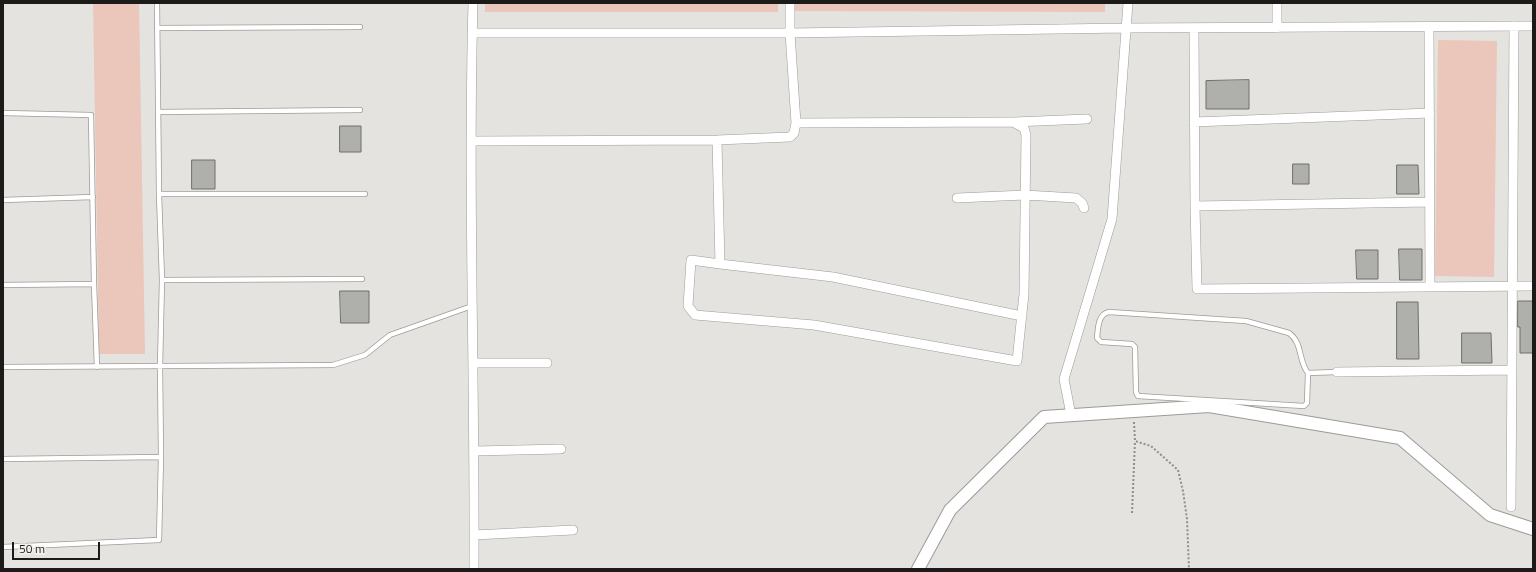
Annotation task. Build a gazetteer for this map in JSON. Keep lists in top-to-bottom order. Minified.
{"scale_bar":"50 m"}
